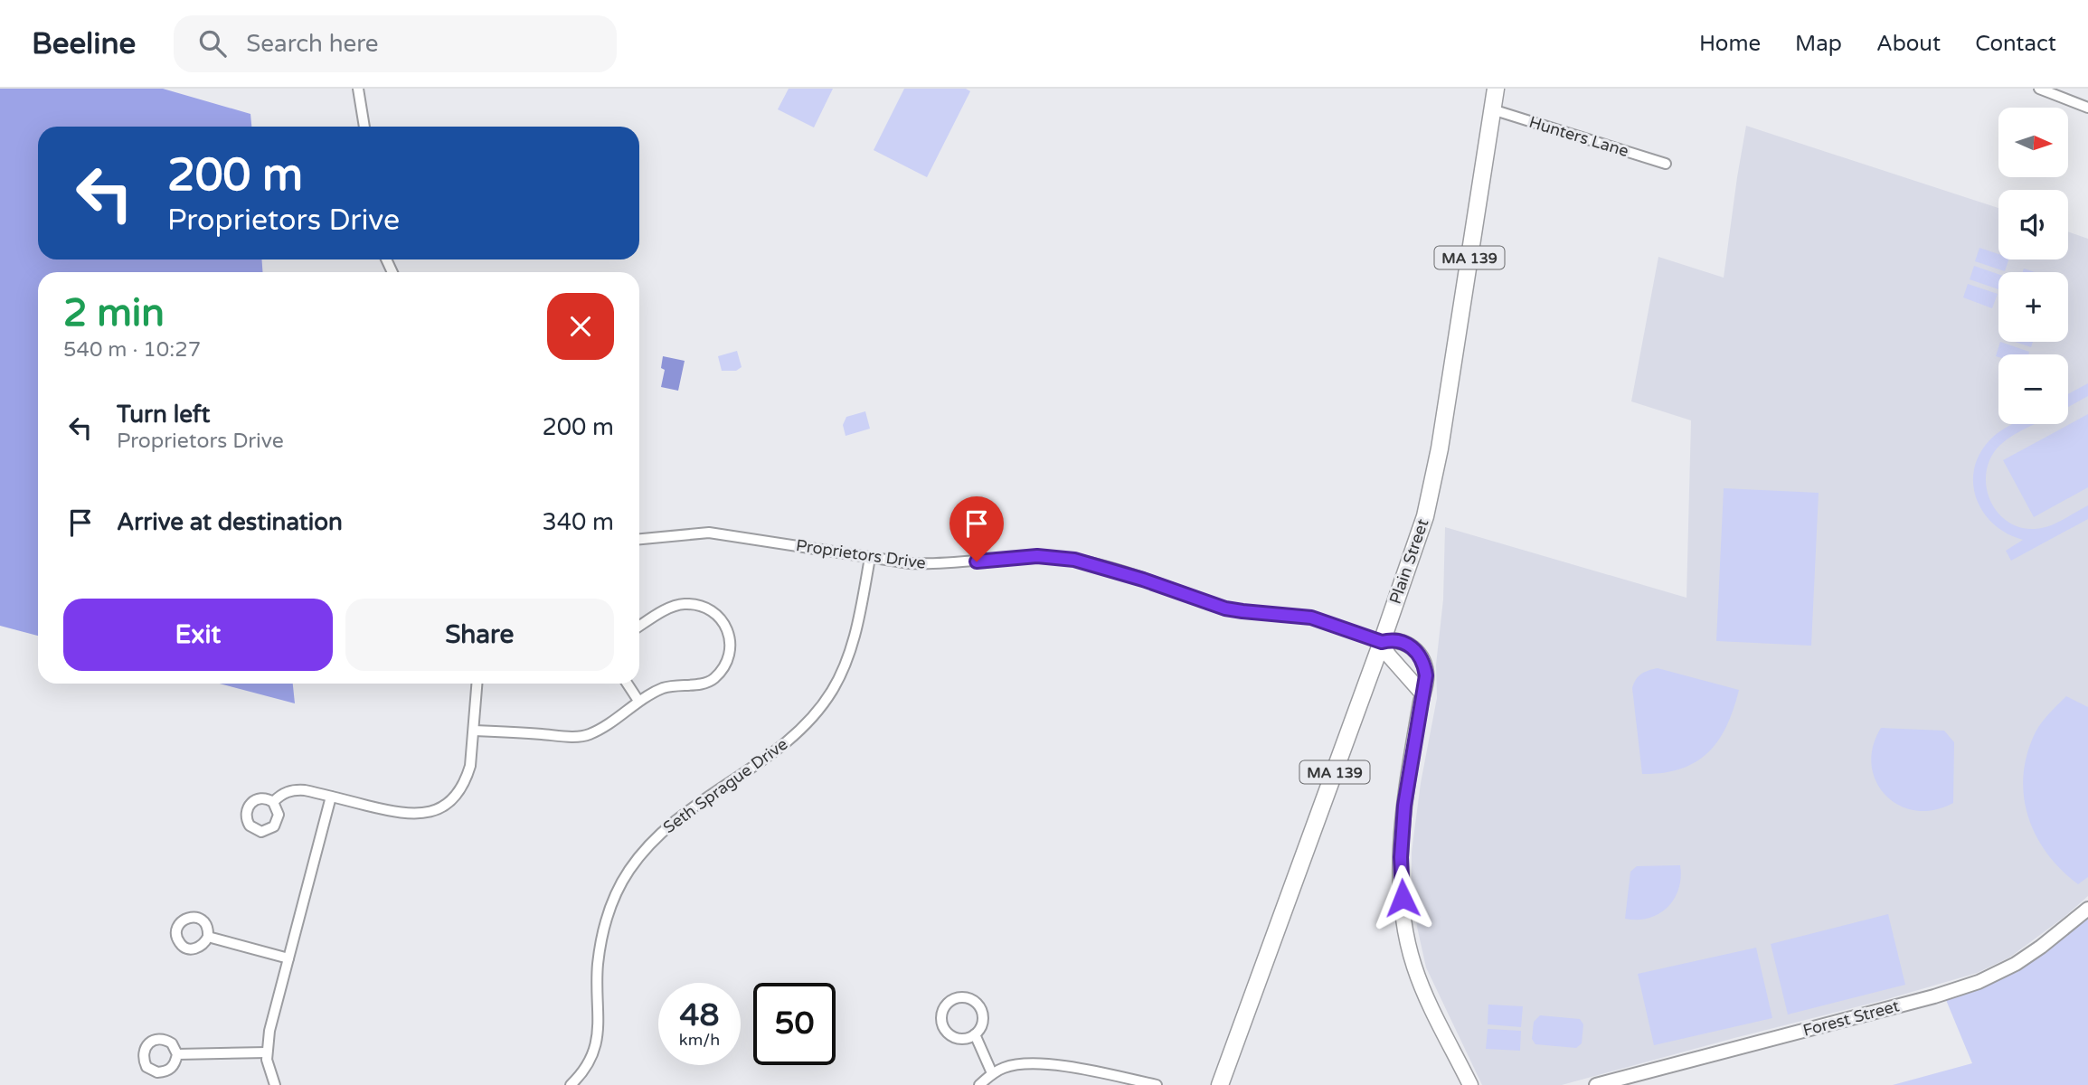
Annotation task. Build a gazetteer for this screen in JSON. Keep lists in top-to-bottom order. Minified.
{"streets":{"main road":["MA 139","Plain Street"],"street":["Hunters Lane","Proprietors Drive","Seth Sprague Drive","Forest Street"]},"crossings":[["Hunters Lane","Plain Street"],["Proprietors Drive","Plain Street"],["Proprietors Drive","Seth Sprague Drive"]],"north":"right","page":{"header":"Beeline","search":"Search here","nav":["Home","Map","About","Contact"],"map_buttons":["+","−"],"turn":["200 m","Proprietors Drive"],"heading":["2 min","540 m · 10:27"],"list":[{"name":"Turn left","note":"Proprietors Drive","value":"200 m"},{"name":"Arrive at destination","value":"340 m"}],"buttons":["Exit","Share"],"speed":"48 km/h","limit":"50"}}
